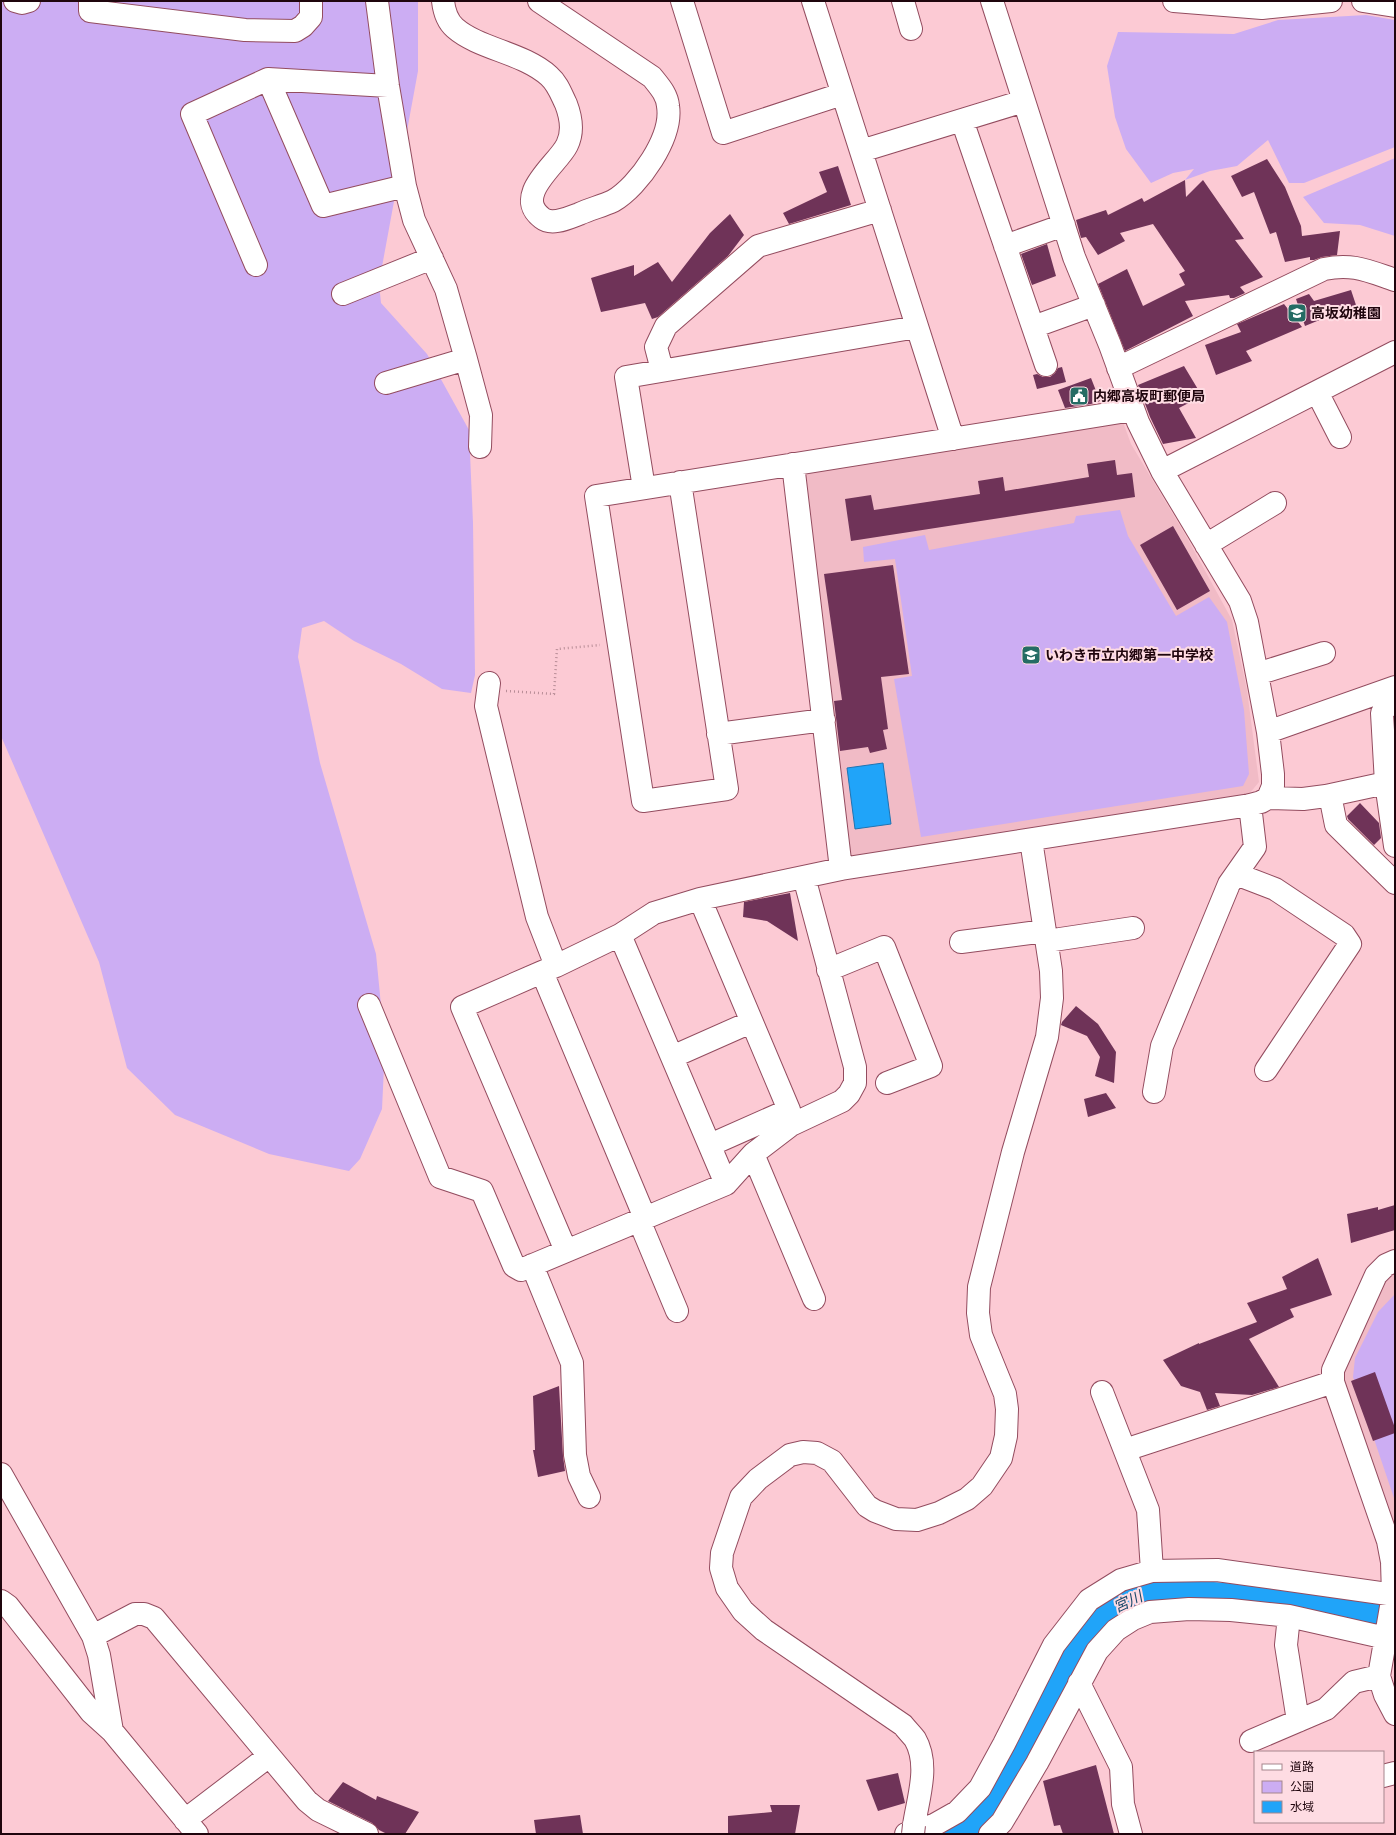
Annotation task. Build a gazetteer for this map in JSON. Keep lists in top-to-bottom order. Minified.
{"water":["宮川"],"places":{"school or university":["高坂幼稚園","いわき市立内郷第一中学校"],"public building":["内郷高坂町郵便局"]},"legend":["道路","公園","水域"]}
